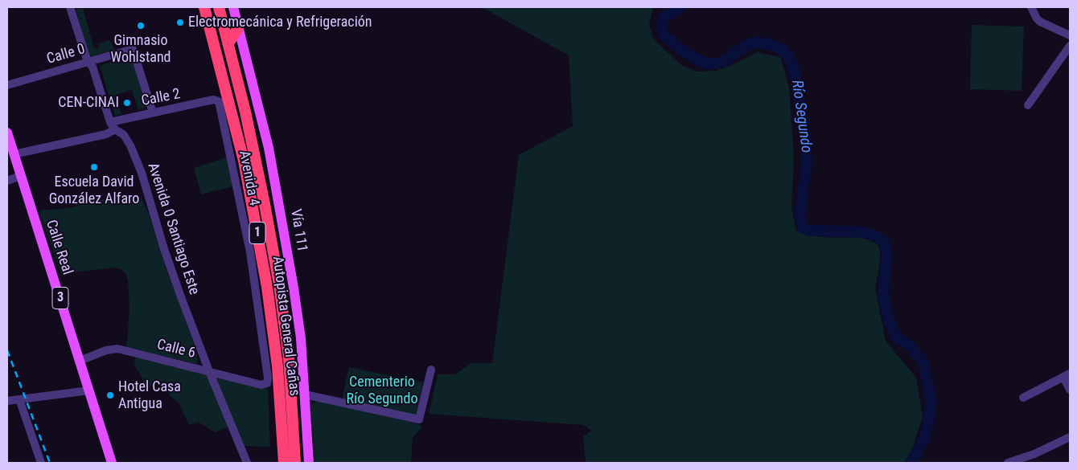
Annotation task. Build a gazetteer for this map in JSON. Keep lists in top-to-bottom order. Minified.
{"streets":{"highway":["1","Autopista General Cañas"],"main road":["Vía 111","Calle Real","3"],"street":["Calle 0","Calle 2","Avenida 4","Avenida 0 Santiago Este","Calle 6"]},"crossings":[["Calle 0","Calle 2"],["Calle 0","Avenida 0 Santiago Este"],["Calle 2","Avenida 4"],["Calle 2","Avenida 0 Santiago Este"],["Calle 2","Calle Real"],["Avenida 4","Calle 6"],["Avenida 0 Santiago Este","Calle 6"],["Calle Real","Calle 6"]],"water":["Río Segundo"],"parks":["Cementerio Río Segundo"],"places":["Electromecánica y Refrigeración","Gimnasio Wohlstand","CEN-CINAI","Escuela David González Alfaro","Hotel Casa Antigua"]}
